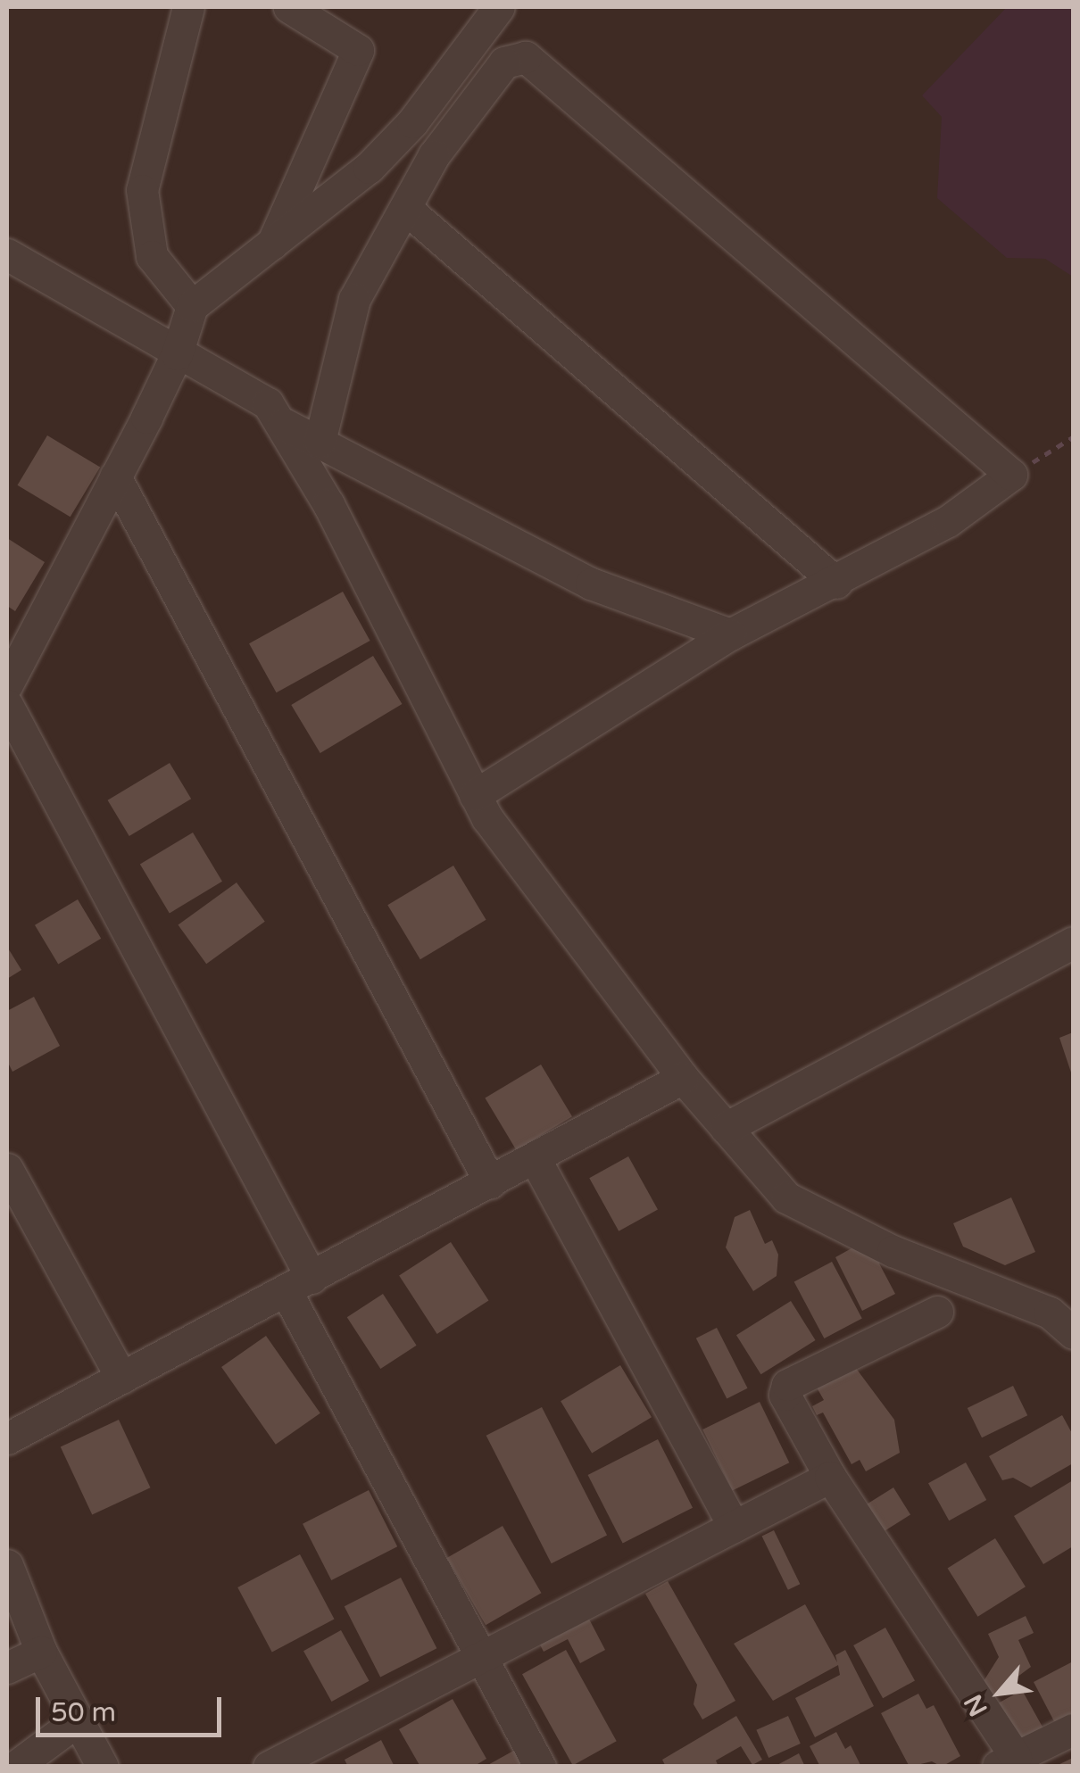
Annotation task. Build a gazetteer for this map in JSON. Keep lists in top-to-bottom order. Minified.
{"scale_bar":"50 m","north":"bottom left"}
